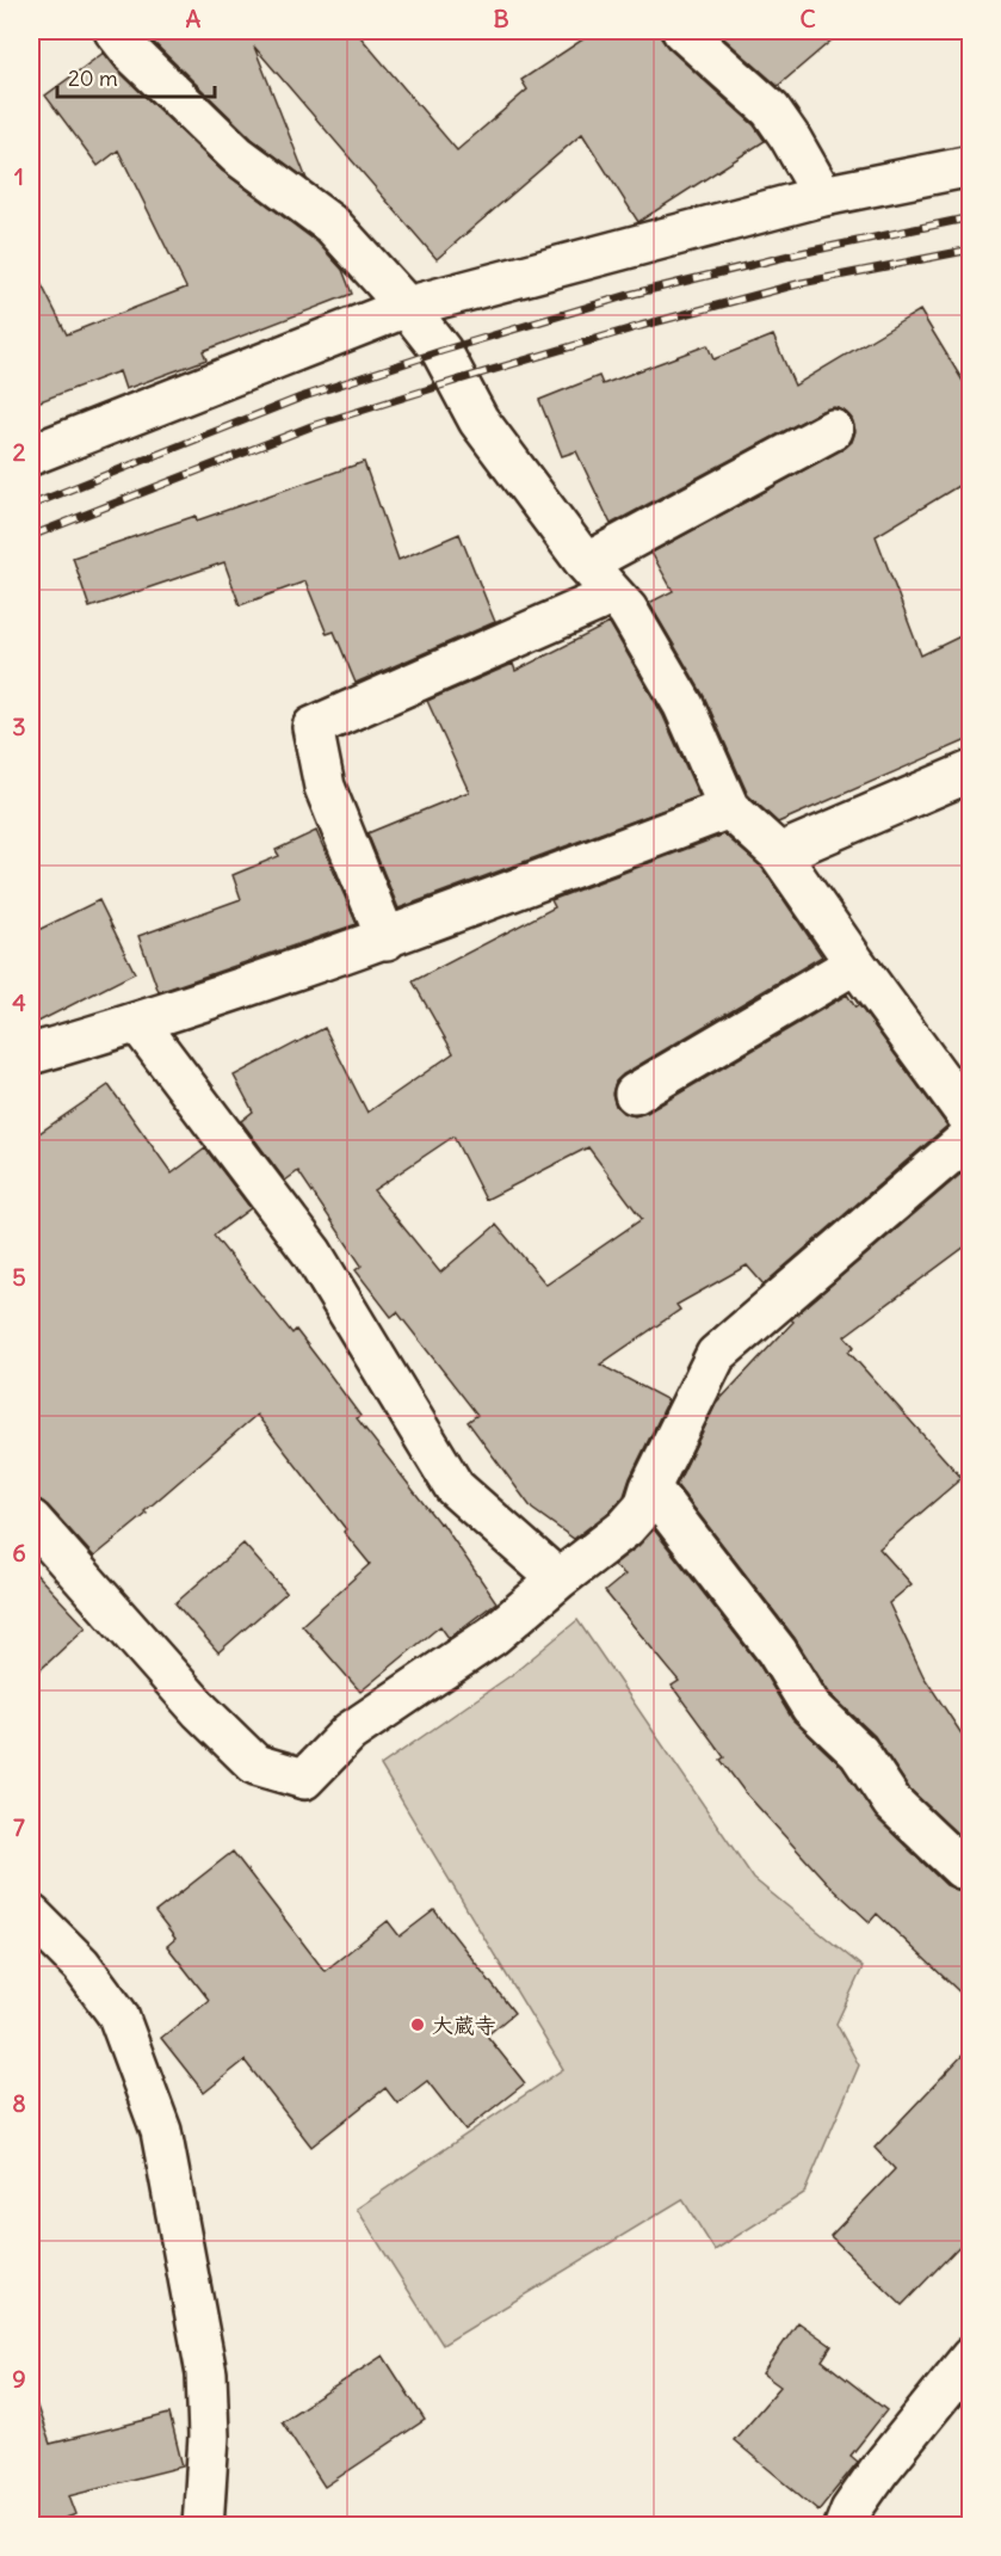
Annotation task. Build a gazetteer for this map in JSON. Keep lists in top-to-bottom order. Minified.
{"places":["大蔵寺"],"scale_bar":"20 m","grid":{"columns":["A","B","C"],"rows":["1","2","3","4","5","6","7","8","9"]}}
